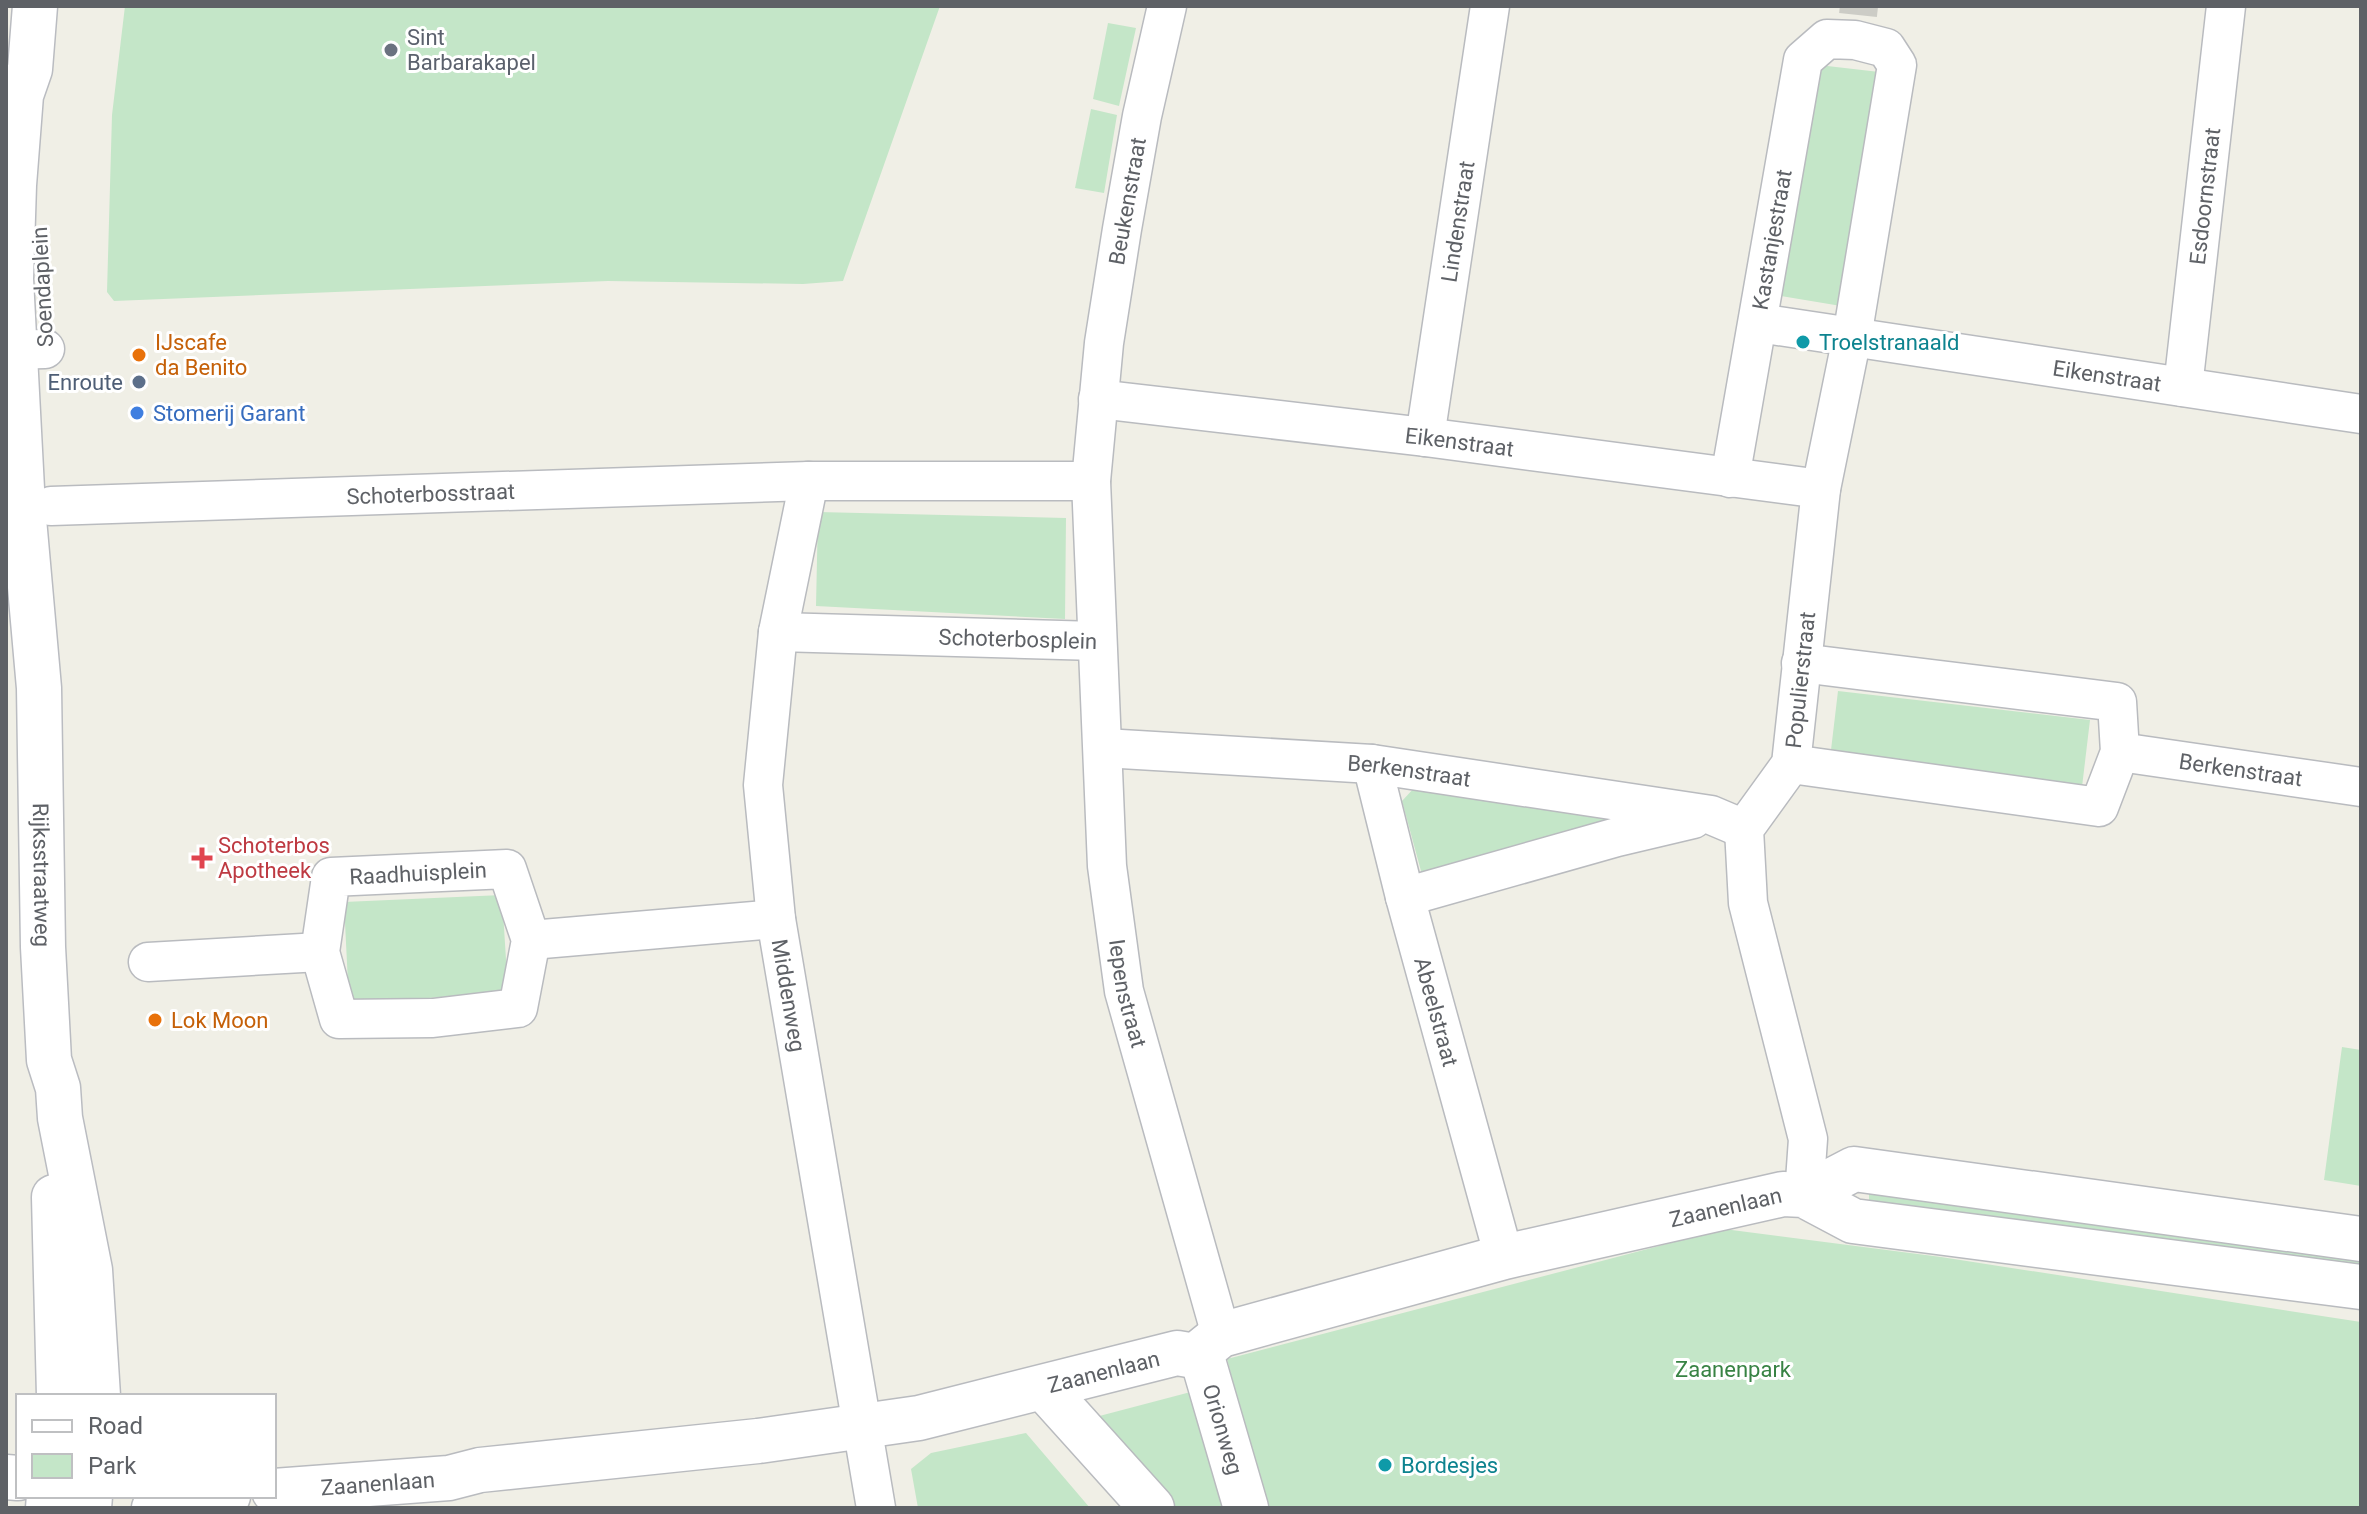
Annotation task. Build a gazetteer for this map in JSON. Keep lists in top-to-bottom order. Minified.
{"streets":{"street":["Esdoornstraat","Beukenstraat","Lindenstraat","Kastanjestraat","Soendaplein","Eikenstraat","Schoterbosstraat","Schoterbosplein","Populierstraat","Berkenstraat","Raadhuisplein","Rijksstraatweg","Iepenstraat","Middenweg","Abeelstraat","Zaanenlaan","Orionweg"]},"crossings":[["Esdoornstraat","Eikenstraat"],["Beukenstraat","Eikenstraat"],["Beukenstraat","Schoterbosplein"],["Lindenstraat","Eikenstraat"],["Kastanjestraat","Eikenstraat"],["Kastanjestraat","Populierstraat"],["Soendaplein","Schoterbosstraat"],["Soendaplein","Rijksstraatweg"],["Eikenstraat","Schoterbosplein"],["Eikenstraat","Populierstraat"],["Schoterbosstraat","Rijksstraatweg"],["Schoterbosstraat","Middenweg"],["Schoterbosplein","Iepenstraat"],["Schoterbosplein","Middenweg"],["Populierstraat","Berkenstraat"],["Berkenstraat","Iepenstraat"],["Berkenstraat","Abeelstraat"],["Iepenstraat","Zaanenlaan"],["Iepenstraat","Orionweg"],["Middenweg","Zaanenlaan"],["Abeelstraat","Zaanenlaan"],["Zaanenlaan","Orionweg"]],"parks":["Zaanenpark"],"places":{"other":["Sint Barbarakapel","Troelstranaald","IJscafe da Benito","Enroute","Stomerij Garant","Lok Moon","Bordesjes"],"health":["Schoterbos Apotheek"]},"legend":["Road","Park"]}
